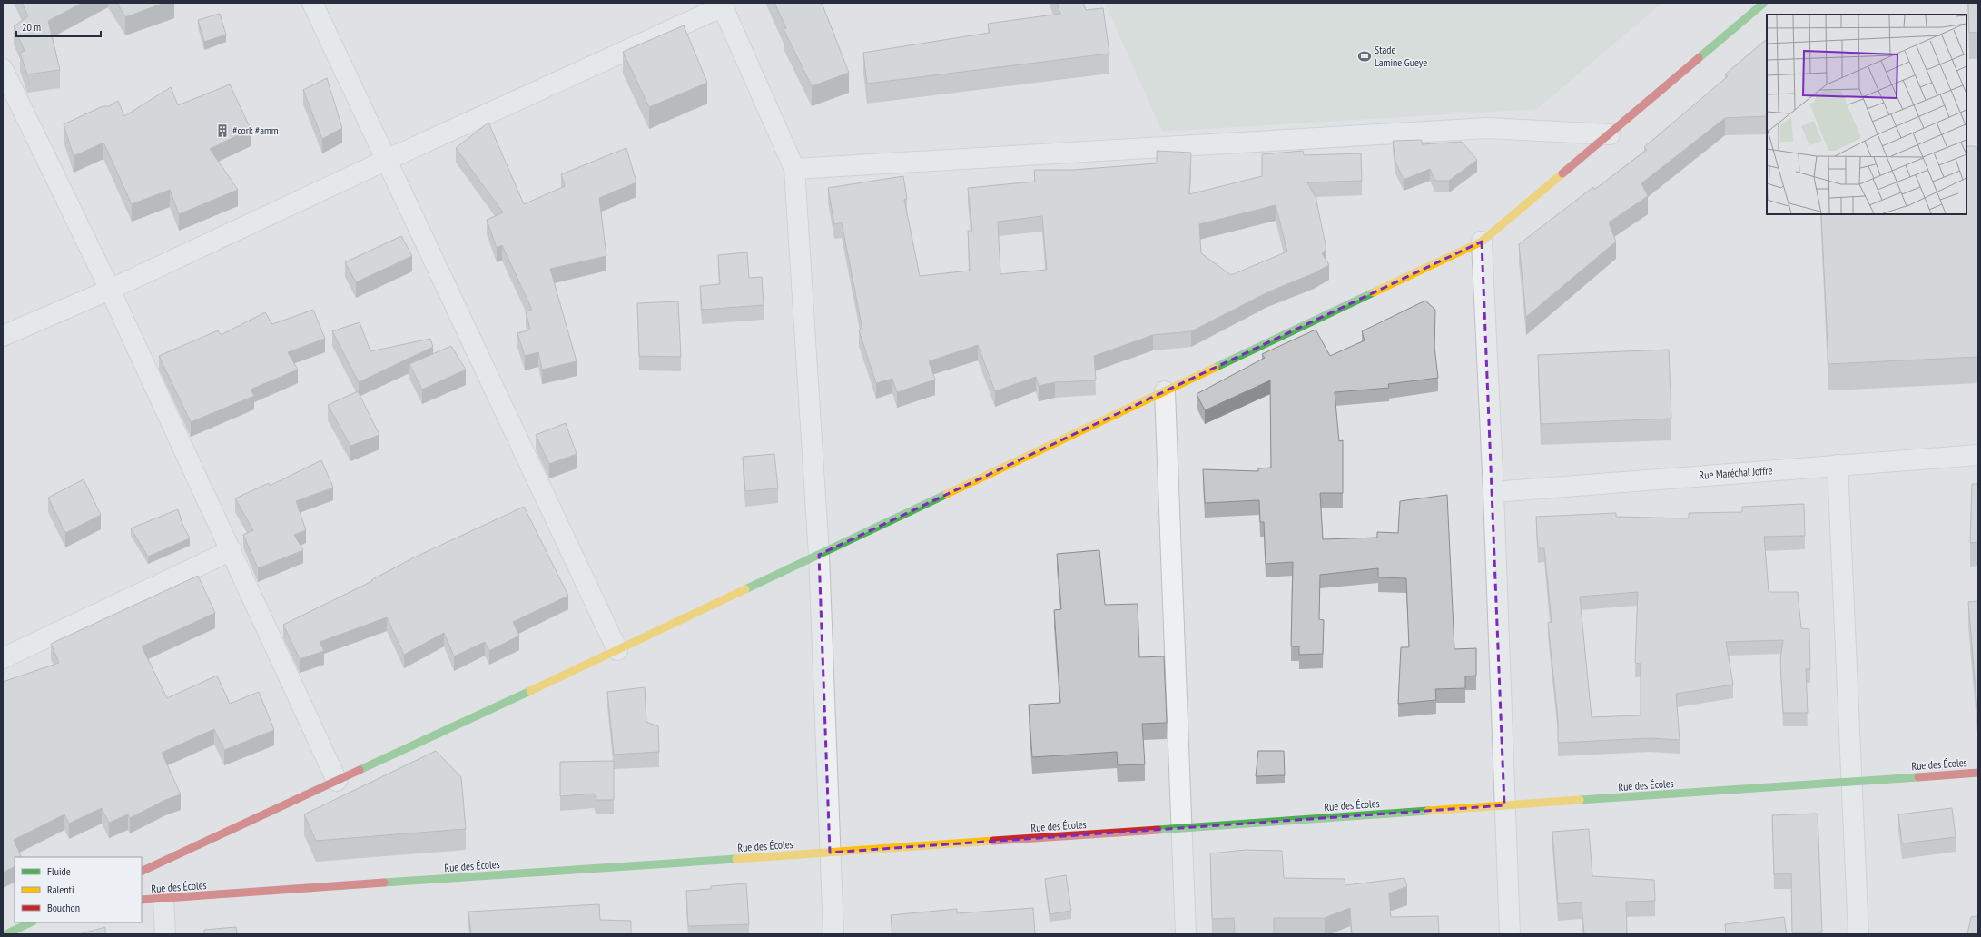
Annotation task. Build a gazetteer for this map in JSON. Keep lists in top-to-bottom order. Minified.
{"streets":{"street":["Rue Maréchal Joffre","Rue des Écoles"]},"places":{"sports":["Stade Lamine Gueye"],"building":["#cork #amm"]},"legend":["Fluide","Ralenti","Bouchon"],"scale_bar":"20 m"}
